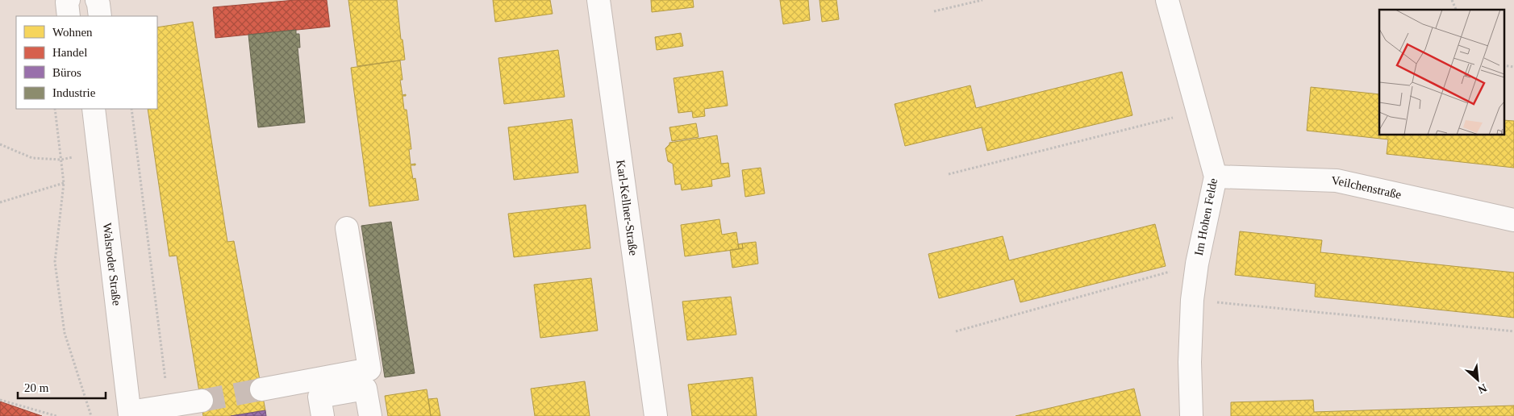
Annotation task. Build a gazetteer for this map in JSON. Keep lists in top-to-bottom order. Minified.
{"streets":{"street":["Veilchenstraße","Karl-Kellner-Straße","Im Hohen Felde","Walsroder Straße"]},"crossings":[["Veilchenstraße","Im Hohen Felde"]],"legend":["Wohnen","Handel","Büros","Industrie"],"scale_bar":"20 m","north":"bottom right"}
